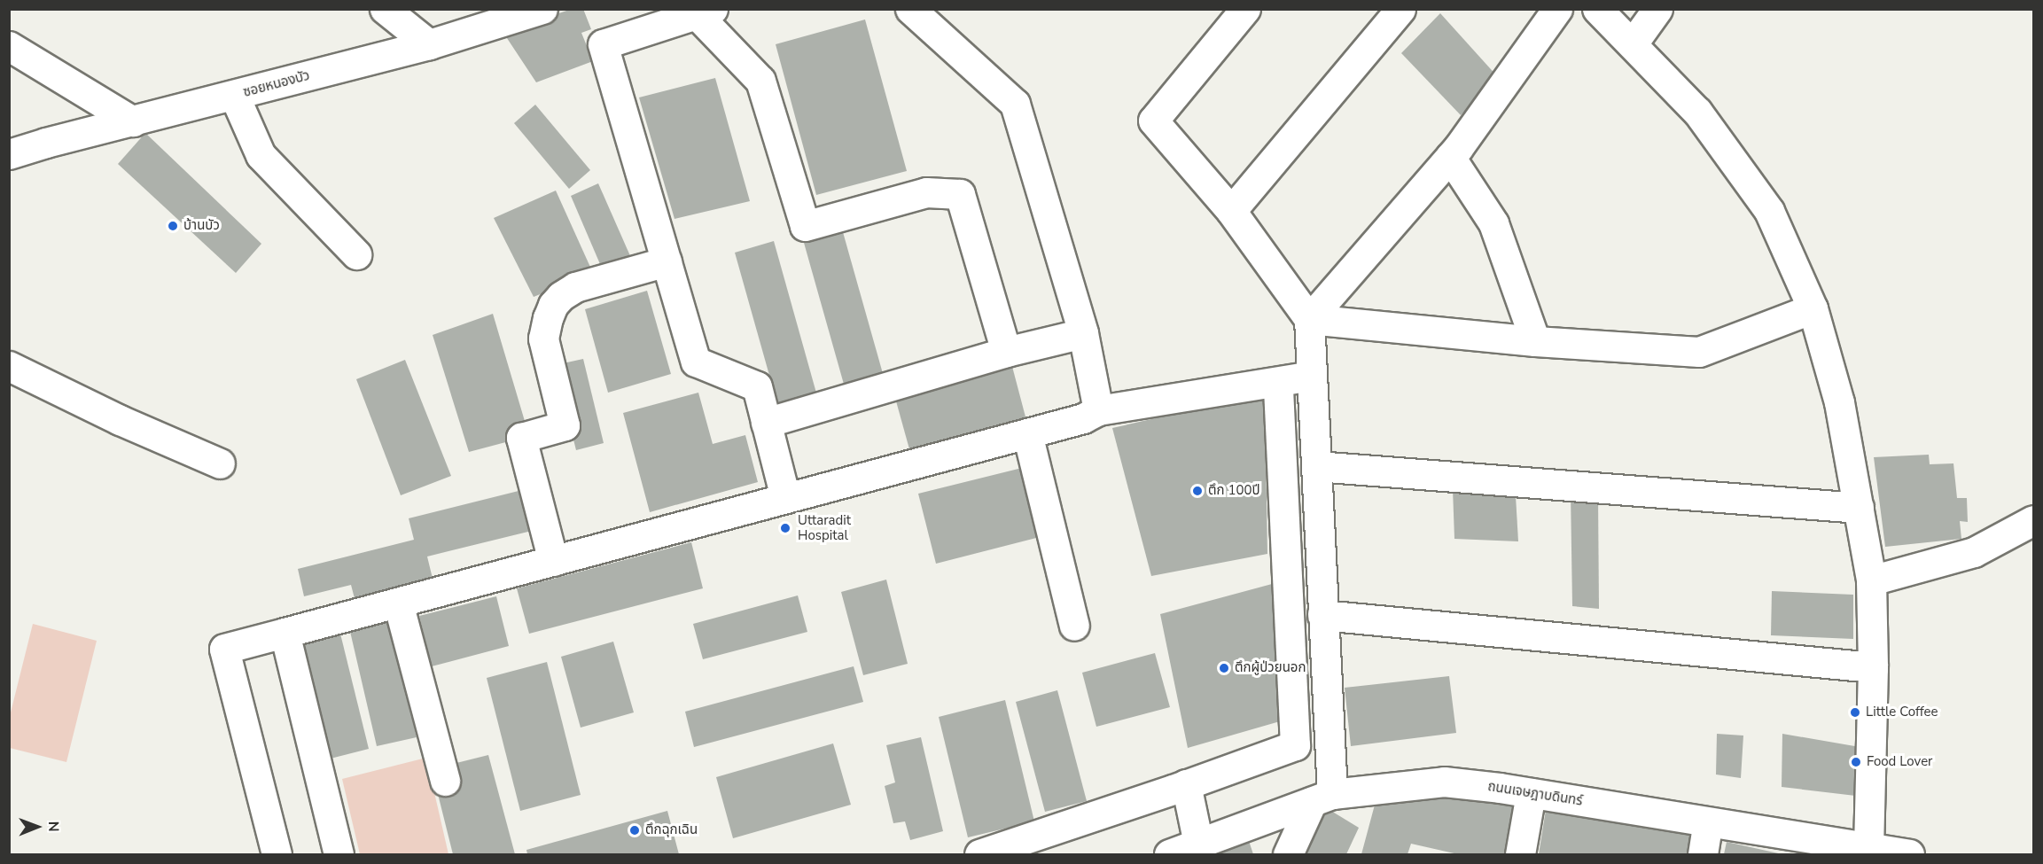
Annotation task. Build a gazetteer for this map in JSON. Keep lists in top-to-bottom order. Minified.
{"streets":{"street":["ซอยหนองบัว","ถนนเจษฎาบดินทร์"]},"places":["บ้านบัว","ตึก 100ปี","Uttaradit Hospital","ตึกผู้ป่วยนอก","Little Coffee","Food Lover","ตึกฉุกเฉิน"],"north":"right"}
